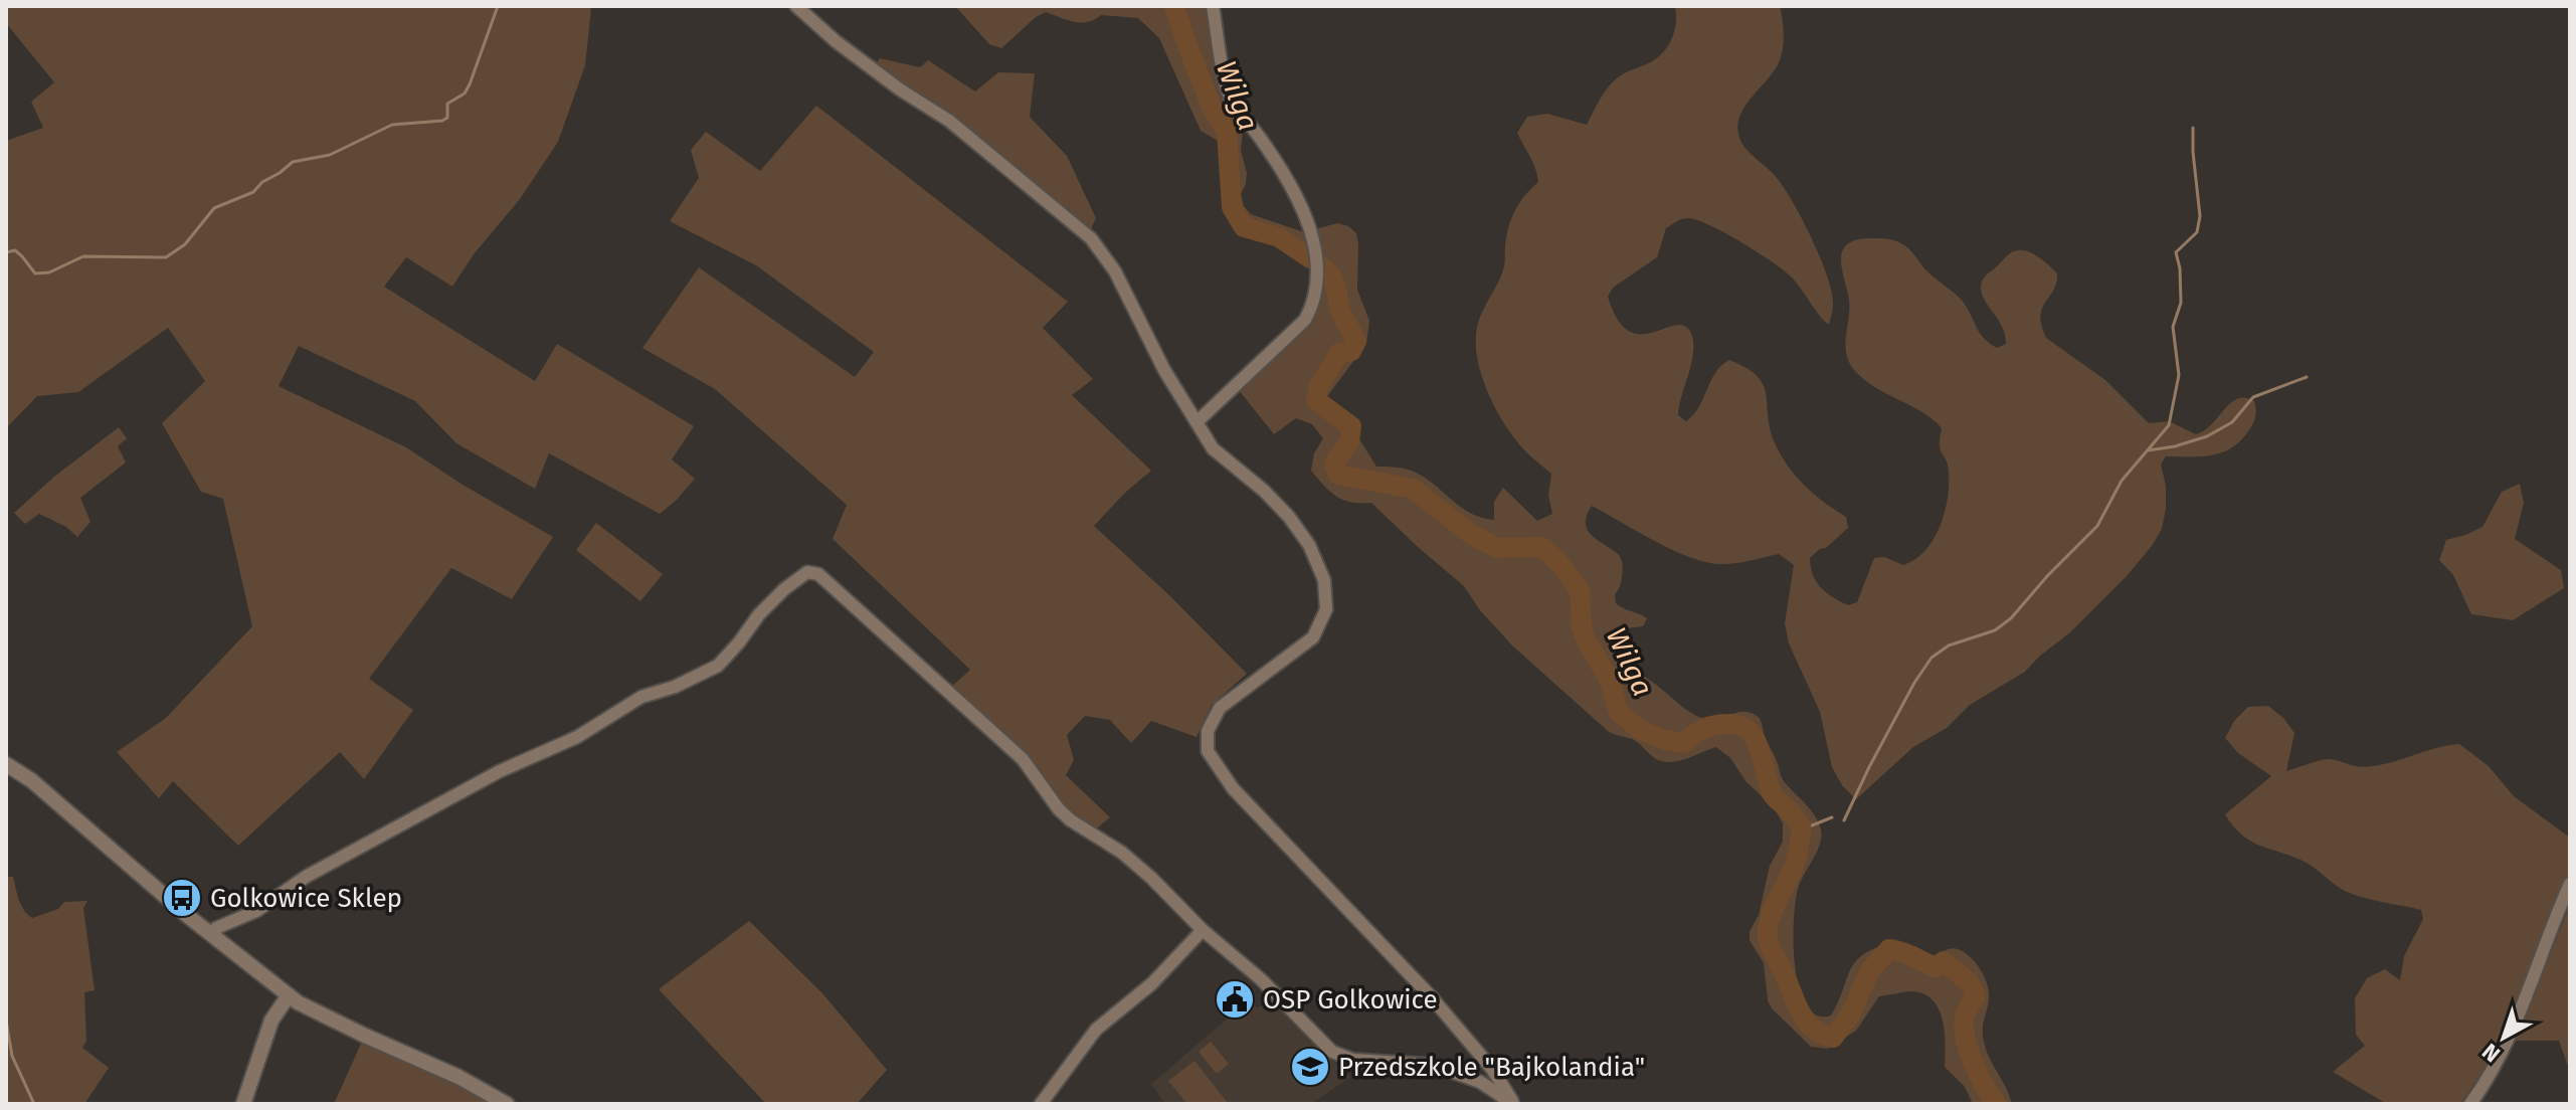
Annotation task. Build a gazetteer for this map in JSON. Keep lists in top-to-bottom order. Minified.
{"water":["Wilga"],"places":{"bus stop":["Golkowice Sklep"],"public building":["OSP Golkowice"],"school or university":["Przedszkole \"Bajkolandia\""]},"north":"bottom left"}
